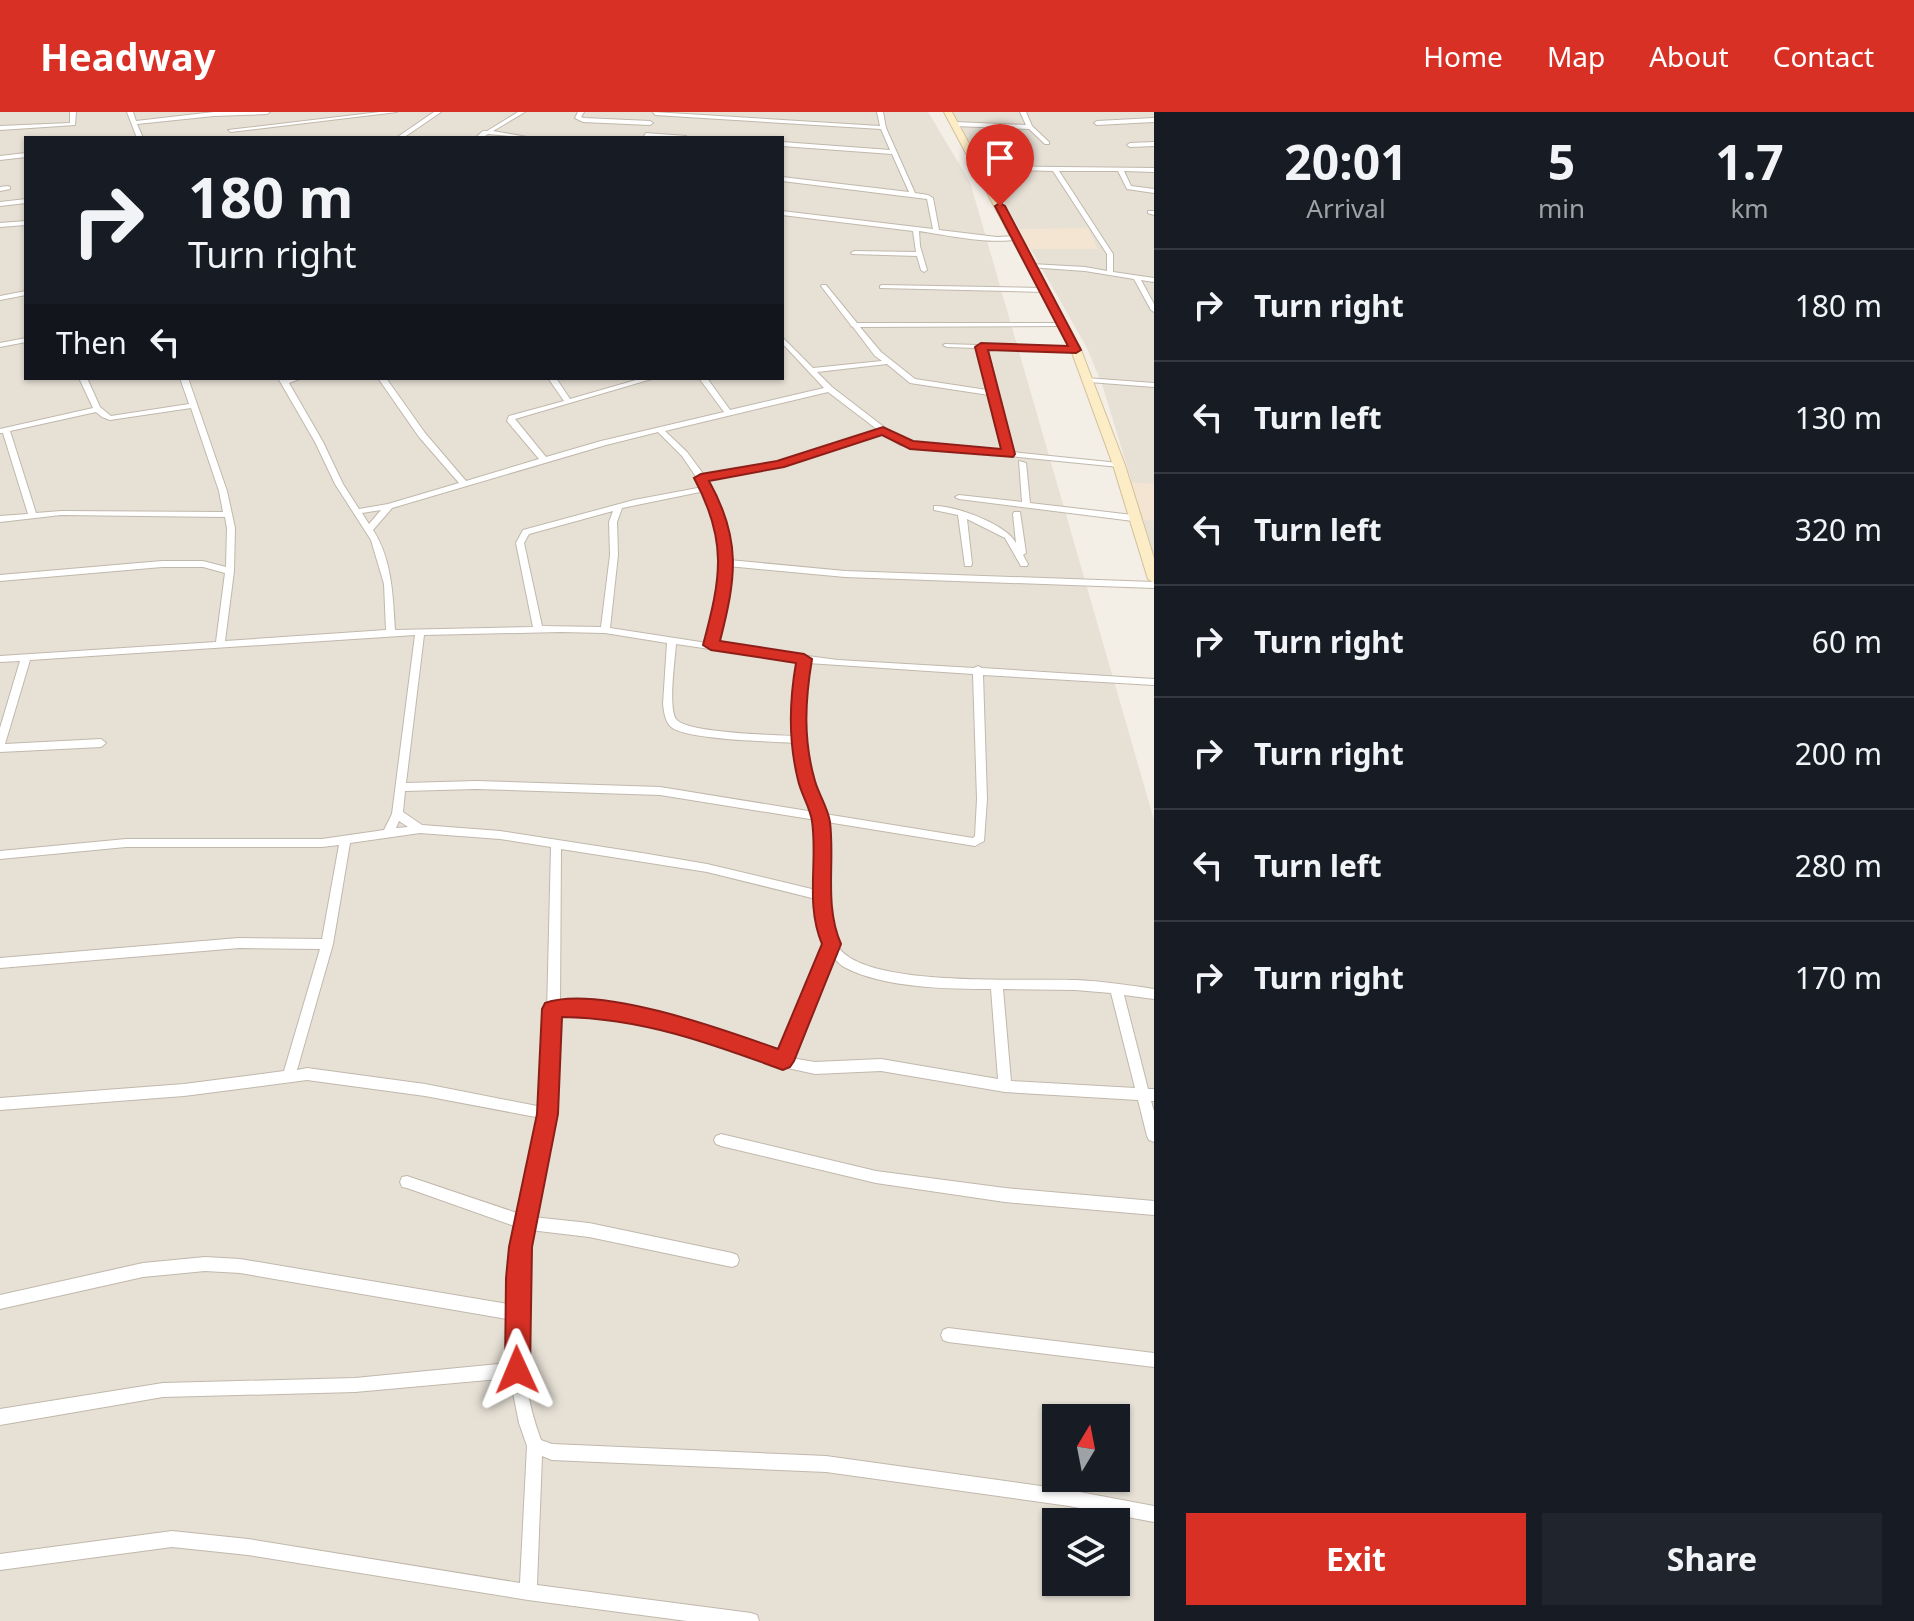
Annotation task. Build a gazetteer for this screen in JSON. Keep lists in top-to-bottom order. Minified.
{"north":"top","page":{"header":"Headway","nav":["Home","Map","About","Contact"],"eta":["20:01","Arrival","5","min","1.7","km"],"turn":["180 m","Turn right"],"list":[{"name":"Turn right","value":"180 m"},{"name":"Turn left","value":"130 m"},{"name":"Turn left","value":"320 m"},{"name":"Turn right","value":"60 m"},{"name":"Turn right","value":"200 m"},{"name":"Turn left","value":"280 m"},{"name":"Turn right","value":"170 m"}],"then":"Then","buttons":["Exit","Share"]}}
